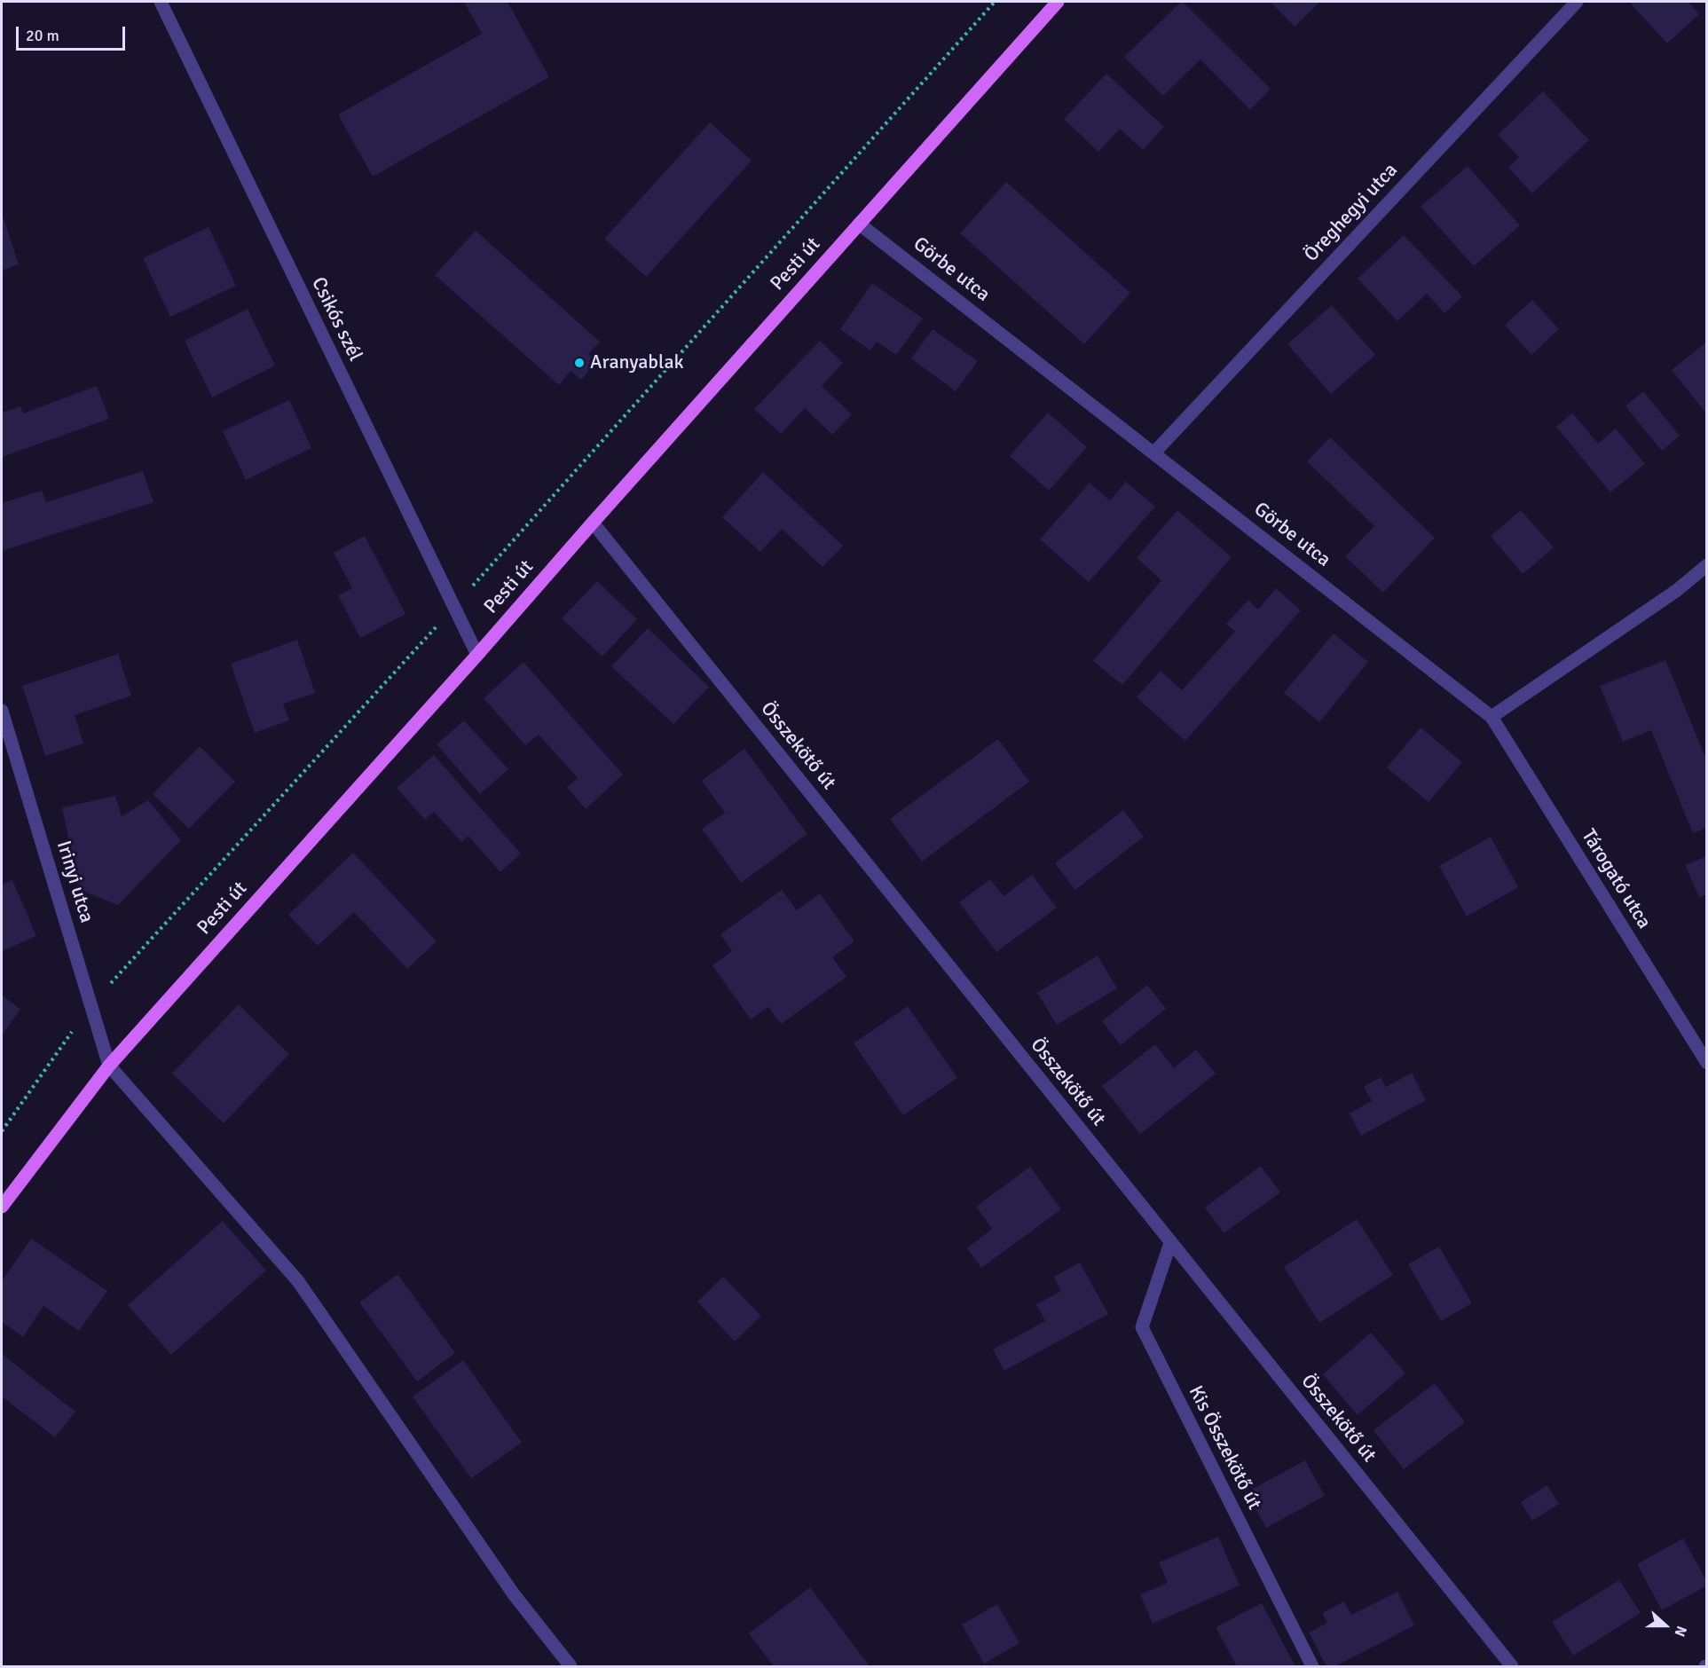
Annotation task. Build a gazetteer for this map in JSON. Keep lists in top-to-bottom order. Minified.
{"streets":{"main road":["Pesti út"],"street":["Öreghegyi utca","Görbe utca","Csikós szél","Összekötő út","Tárogató utca","Irinyi utca","Kis Összekötő út"]},"crossings":[["Öreghegyi utca","Görbe utca"],["Pesti út","Görbe utca"],["Pesti út","Csikós szél"],["Pesti út","Összekötő út"],["Pesti út","Irinyi utca"],["Görbe utca","Tárogató utca"],["Összekötő út","Kis Összekötő út"]],"places":["Aranyablak"],"scale_bar":"20 m","north":"right"}
